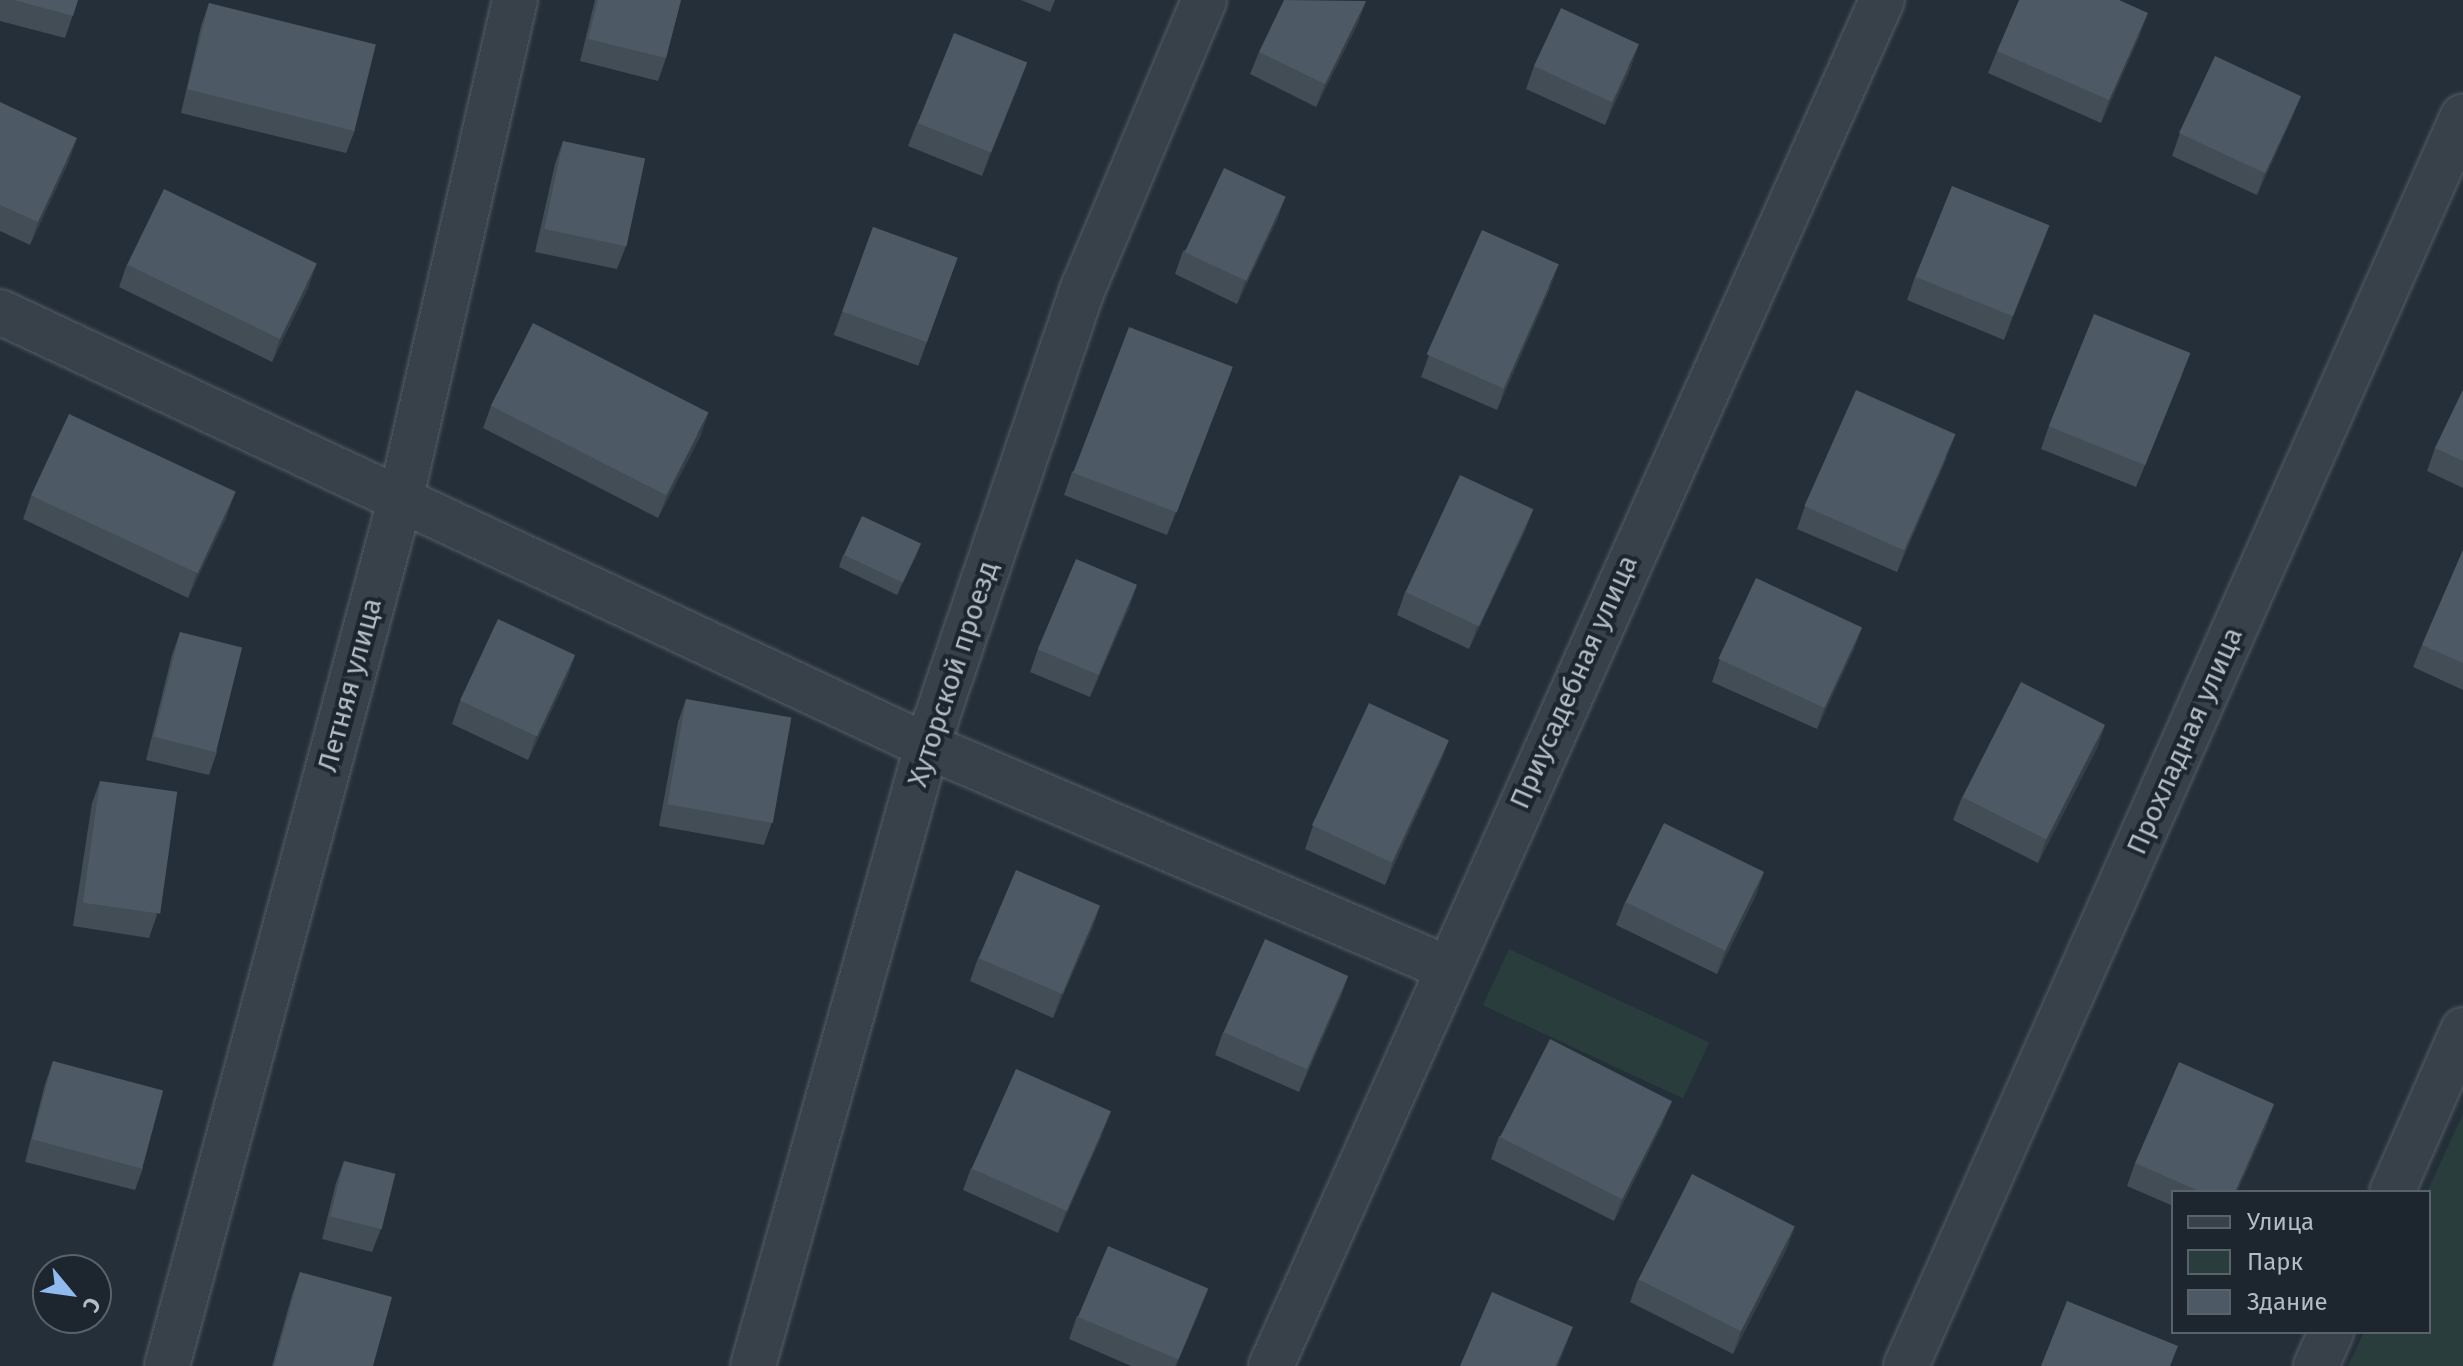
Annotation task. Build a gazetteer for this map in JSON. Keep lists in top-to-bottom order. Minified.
{"streets":{"street":["Хуторской проезд","Приусадебная улица","Летняя улица","Прохладная улица"]},"legend":["Улица","Парк","Здание"],"north":"bottom right"}
